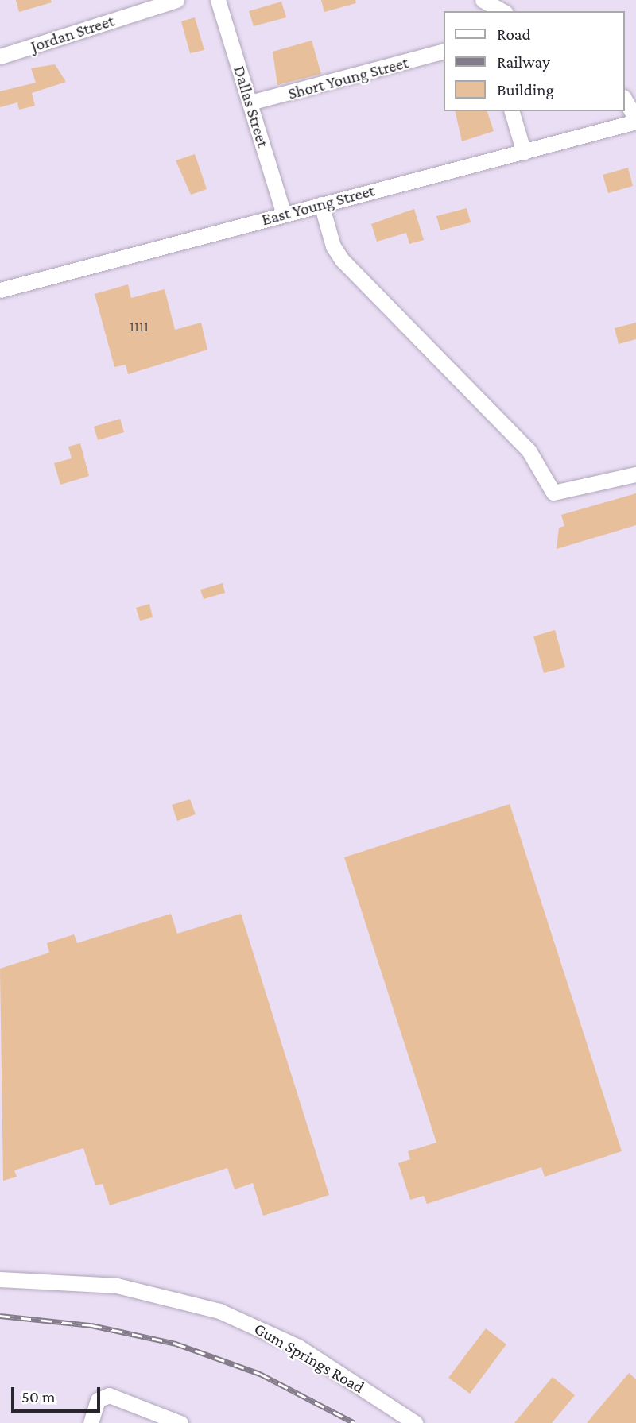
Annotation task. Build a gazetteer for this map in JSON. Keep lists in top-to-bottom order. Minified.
{"streets":{"street":["Jordan Street","Short Young Street","Dallas Street","East Young Street","Gum Springs Road"]},"crossings":[["Short Young Street","Dallas Street"],["Dallas Street","East Young Street"]],"house_numbers":["1111"],"legend":["Road","Railway","Building"],"scale_bar":"50 m"}
